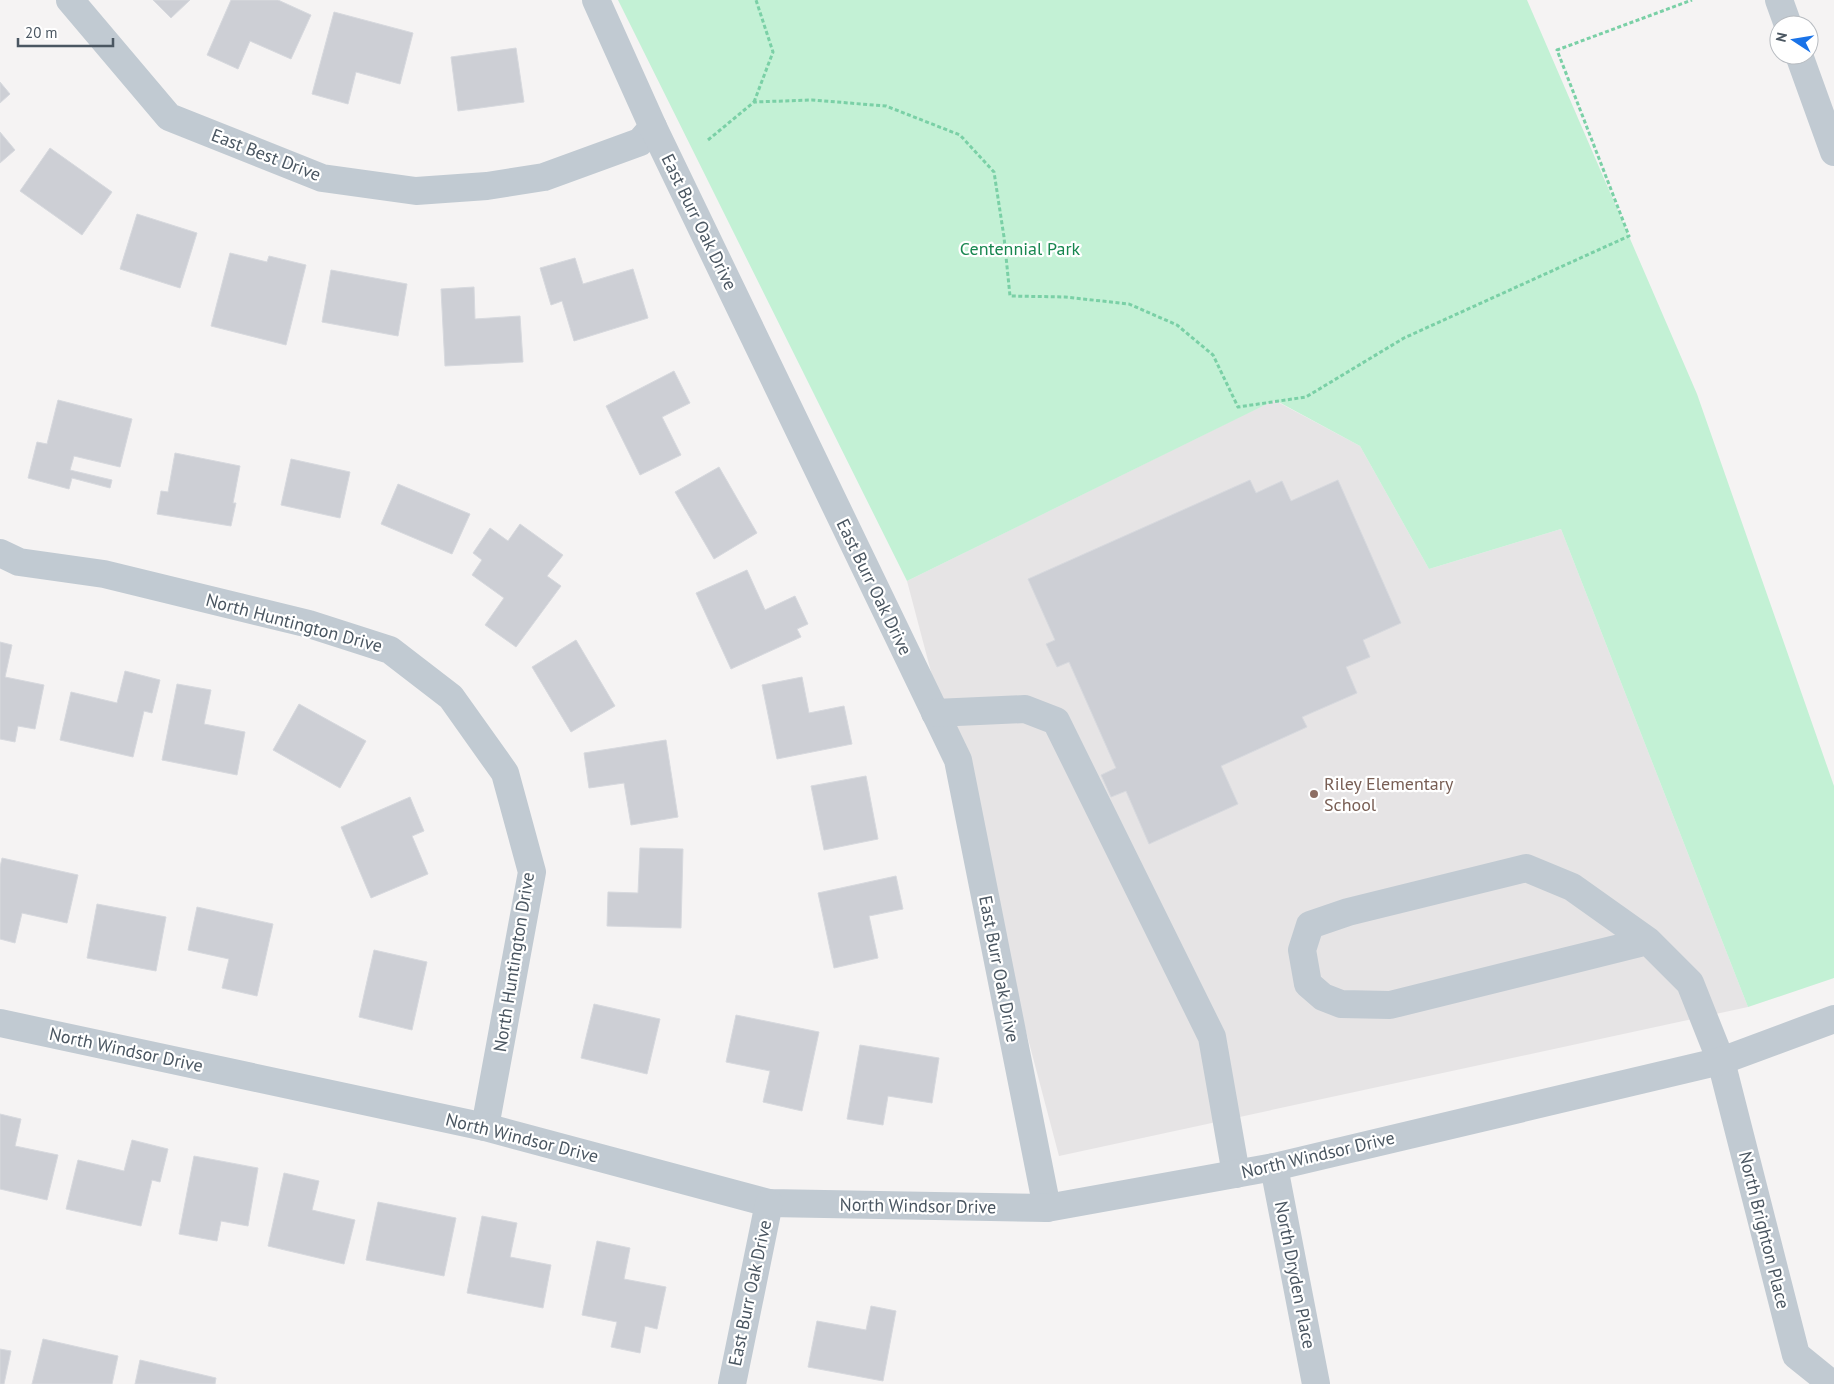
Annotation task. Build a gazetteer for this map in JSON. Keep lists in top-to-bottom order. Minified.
{"streets":{"street":["East Best Drive","East Burr Oak Drive","North Huntington Drive","North Windsor Drive","North Brighton Place","North Dryden Place"]},"crossings":[["East Best Drive","East Burr Oak Drive"],["East Burr Oak Drive","North Windsor Drive"],["North Huntington Drive","North Windsor Drive"],["North Windsor Drive","North Brighton Place"],["North Windsor Drive","North Dryden Place"]],"parks":["Centennial Park"],"places":["Riley Elementary School"],"scale_bar":"20 m","north":"left"}
